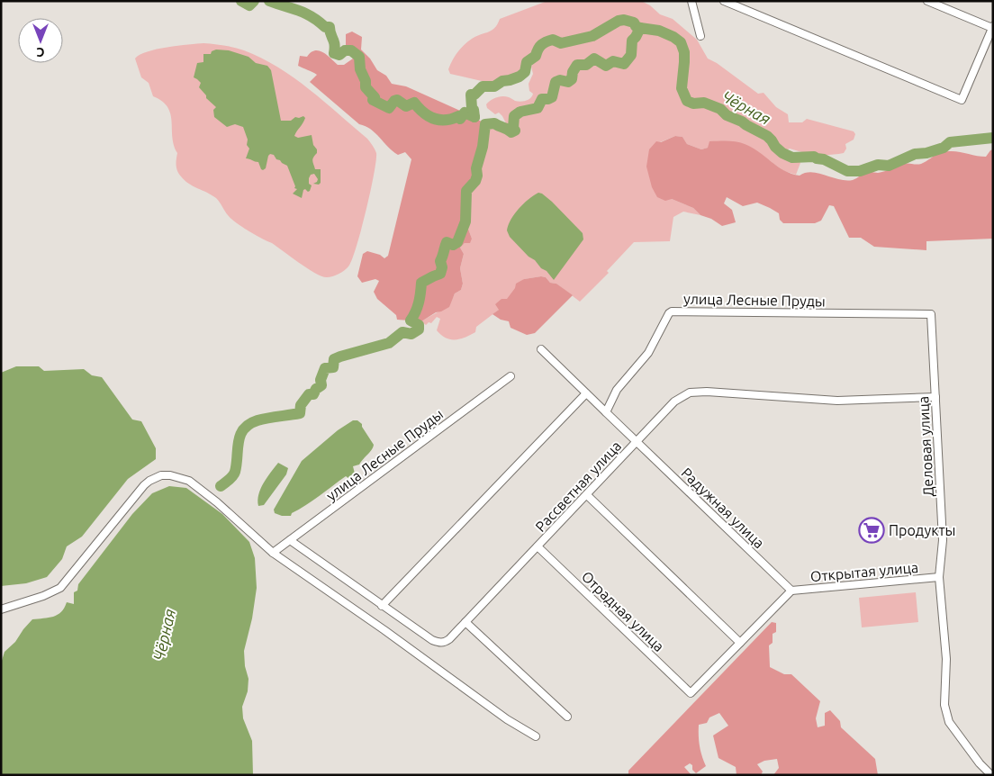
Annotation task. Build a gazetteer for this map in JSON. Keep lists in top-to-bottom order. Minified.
{"streets":{"street":["улица Лесные Пруды","Деловая улица","Рассветная улица","Радужная улица","Открытая улица","Отрадная улица"]},"crossings":[["улица Лесные Пруды","Деловая улица"],["улица Лесные Пруды","Рассветная улица"],["улица Лесные Пруды","Радужная улица"],["Деловая улица","Рассветная улица"],["Деловая улица","Открытая улица"],["Рассветная улица","Радужная улица"],["Рассветная улица","Отрадная улица"],["Радужная улица","Открытая улица"]],"water":["Чёрная"],"places":{"supermarket":["Продукты"]},"north":"bottom"}
